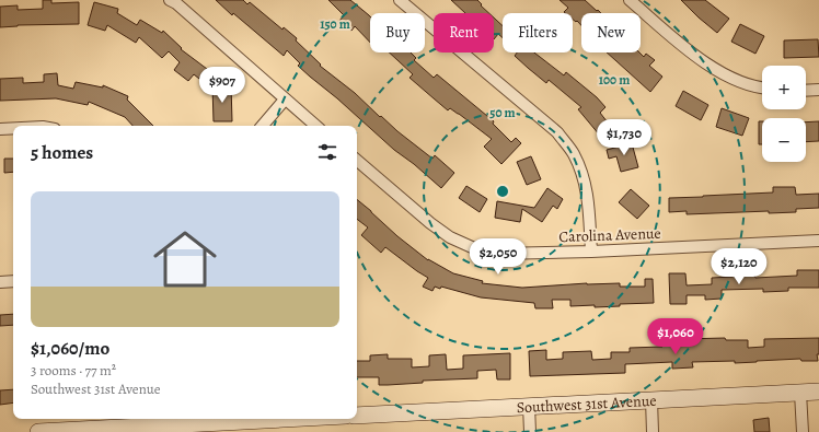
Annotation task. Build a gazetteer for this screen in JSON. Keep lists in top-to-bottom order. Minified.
{"streets":{"main road":["Southwest 31st Avenue"],"street":["Carolina Avenue"]},"page":{"chip":["Buy","Rent","Filters","New"],"map_buttons":["+","−"],"price":["$907","$1,730","$2,050","$2,120","$1,060"],"heading":"5 homes","list":[{"name":"$1,060/mo","note":"3 rooms · 77 m² · Southwest 31st Avenue"}]},"rings":["150 m","100 m","50 m"]}
